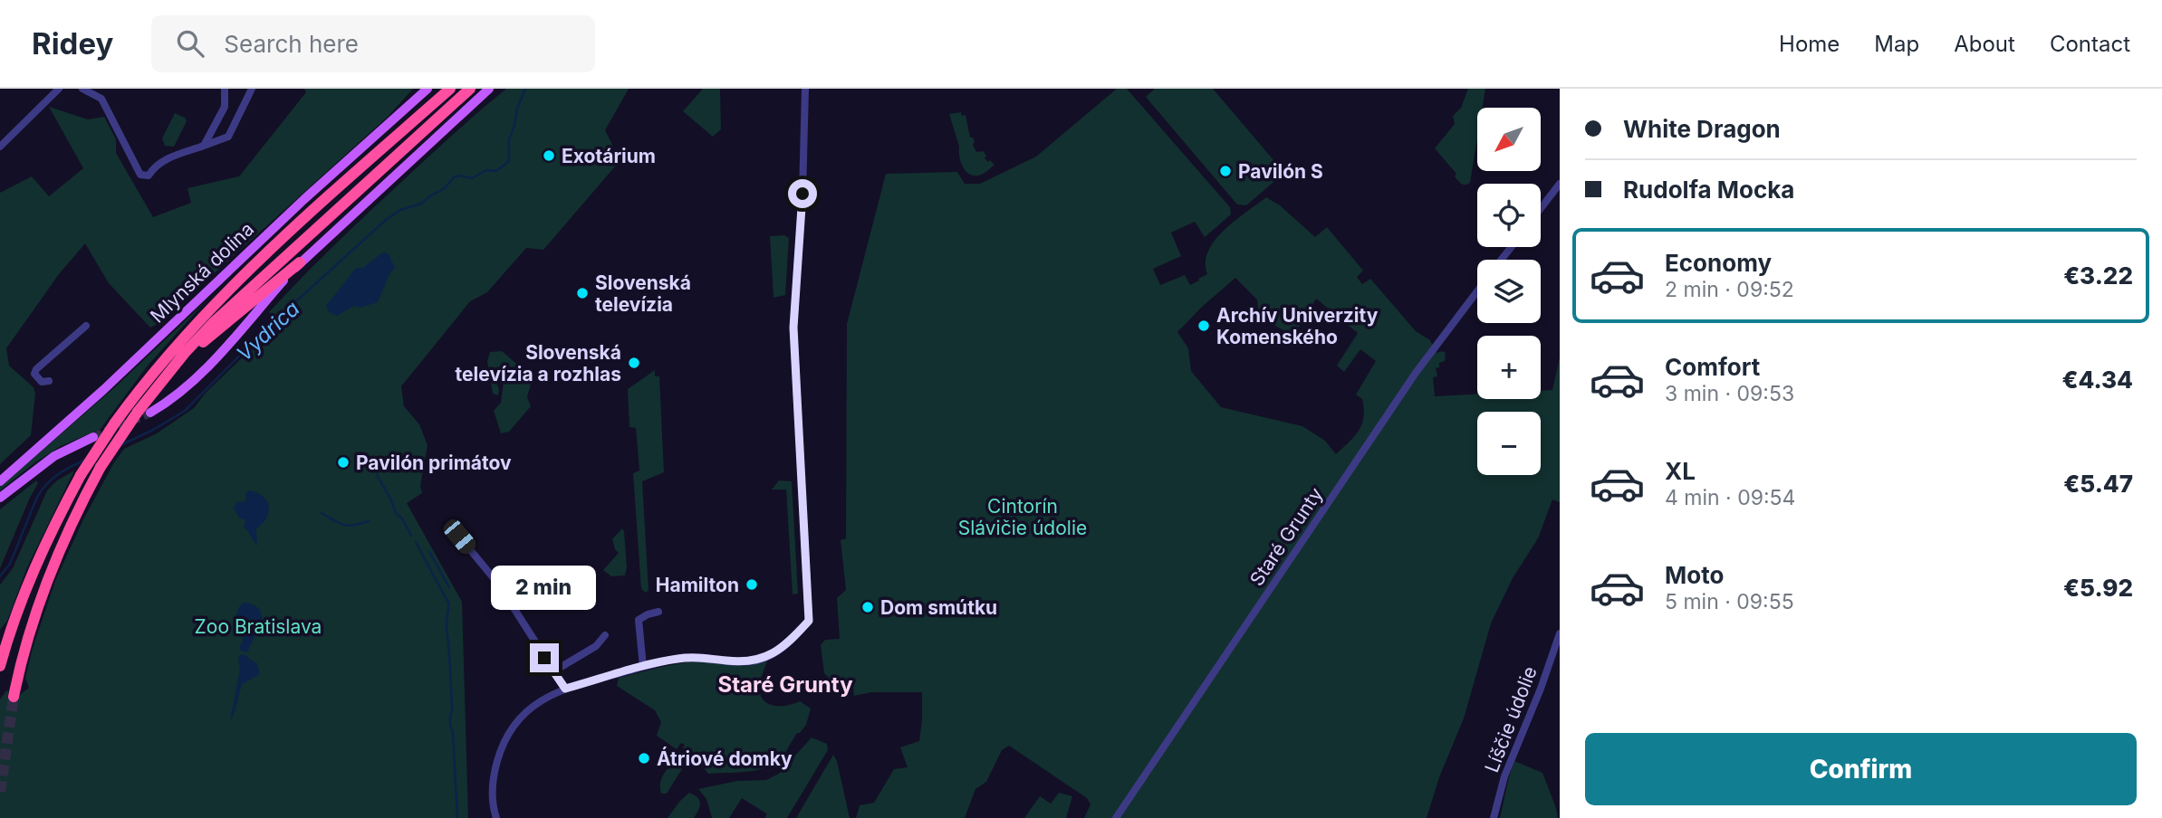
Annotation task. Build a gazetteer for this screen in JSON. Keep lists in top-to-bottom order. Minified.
{"streets":{"main road":["Mlynská dolina"],"street":["Staré Grunty","Líščie údolie"]},"districts":["Staré Grunty"],"water":["Vydrica"],"parks":["Cintorín Slávičie údolie","Zoo Bratislava"],"places":["Exotárium","Pavilón S","Slovenská televízia","Archív Univerzity Komenského","Slovenská televízia a rozhlas","Pavilón primátov","Hamilton","Dom smútku","Átriové domky"],"north":"bottom left","page":{"header":"Ridey","search":"Search here","nav":["Home","Map","About","Contact"],"banner":["White Dragon","Rudolfa Mocka"],"map_buttons":["+","−"],"list":[{"name":"Economy","note":"2 min · 09:52","value":"€3.22"},{"name":"Comfort","note":"3 min · 09:53","value":"€4.34"},{"name":"XL","note":"4 min · 09:54","value":"€5.47"},{"name":"Moto","note":"5 min · 09:55","value":"€5.92"}],"bubble":"2 min","buttons":"Confirm"}}
